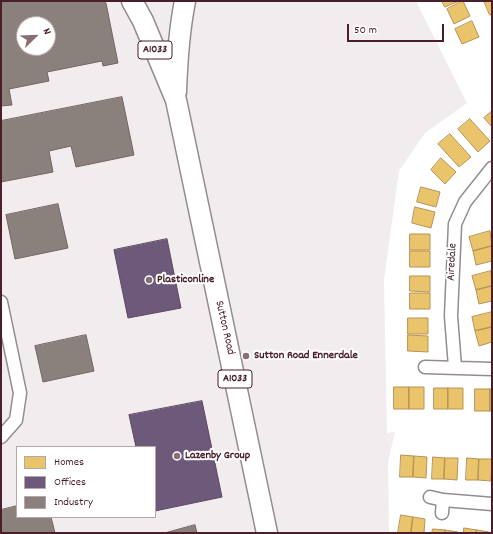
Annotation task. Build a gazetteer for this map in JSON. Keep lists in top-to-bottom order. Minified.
{"streets":{"highway":["A1033","Sutton Road"],"street":["Airedale"]},"crossings":[["A1033","Sutton Road"]],"places":["Plasticonline","Sutton Road Ennerdale","Lazenby Group"],"legend":["Homes","Offices","Industry"],"scale_bar":"50 m","north":"top right"}
